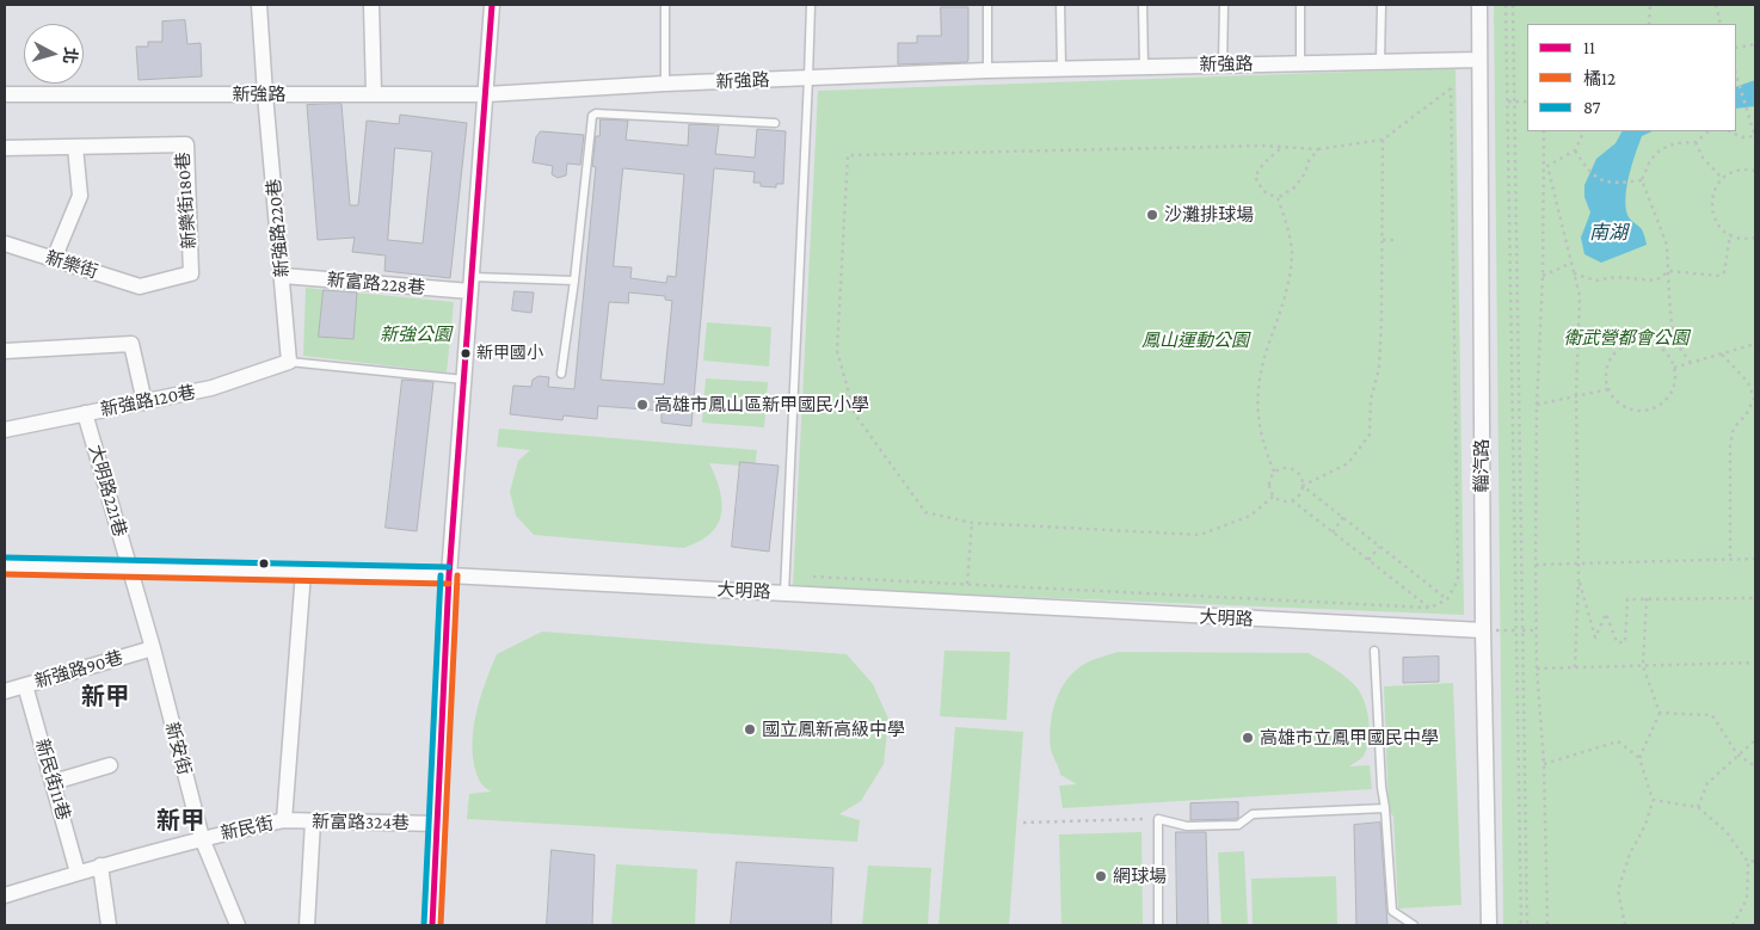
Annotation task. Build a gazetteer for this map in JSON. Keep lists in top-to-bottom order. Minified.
{"streets":{"street":["新強路","新樂街180巷","新強路220巷","新樂街","新富路228巷","新強路120巷","輜汽路","大明路221巷","大明路","新強路90巷","新安街","新民街11巷","新富路324巷","新民街"]},"crossings":[["新強路","新強路220巷"],["新強路","輜汽路"],["新樂街180巷","新樂街"],["新強路220巷","新富路228巷"],["新強路220巷","新強路120巷"],["新強路120巷","大明路221巷"],["輜汽路","大明路"],["大明路221巷","大明路"],["大明路221巷","新安街"],["大明路","新安街"],["大明路","新民街"],["新強路90巷","新安街"],["新強路90巷","新民街11巷"],["新安街","新民街"],["新民街11巷","新民街"],["新富路324巷","新民街"]],"districts":["新甲","新甲"],"water":["南湖"],"parks":["新強公園","衛武營都會公園","鳳山運動公園"],"places":["沙灘排球場","新甲國小","高雄市鳳山區新甲國民小學","國立鳳新高級中學","高雄市立鳳甲國民中學","網球場"],"lines":["transit line 11","transit line 87","transit line 橘12"],"legend":["11","橘12","87"],"north":"right"}
